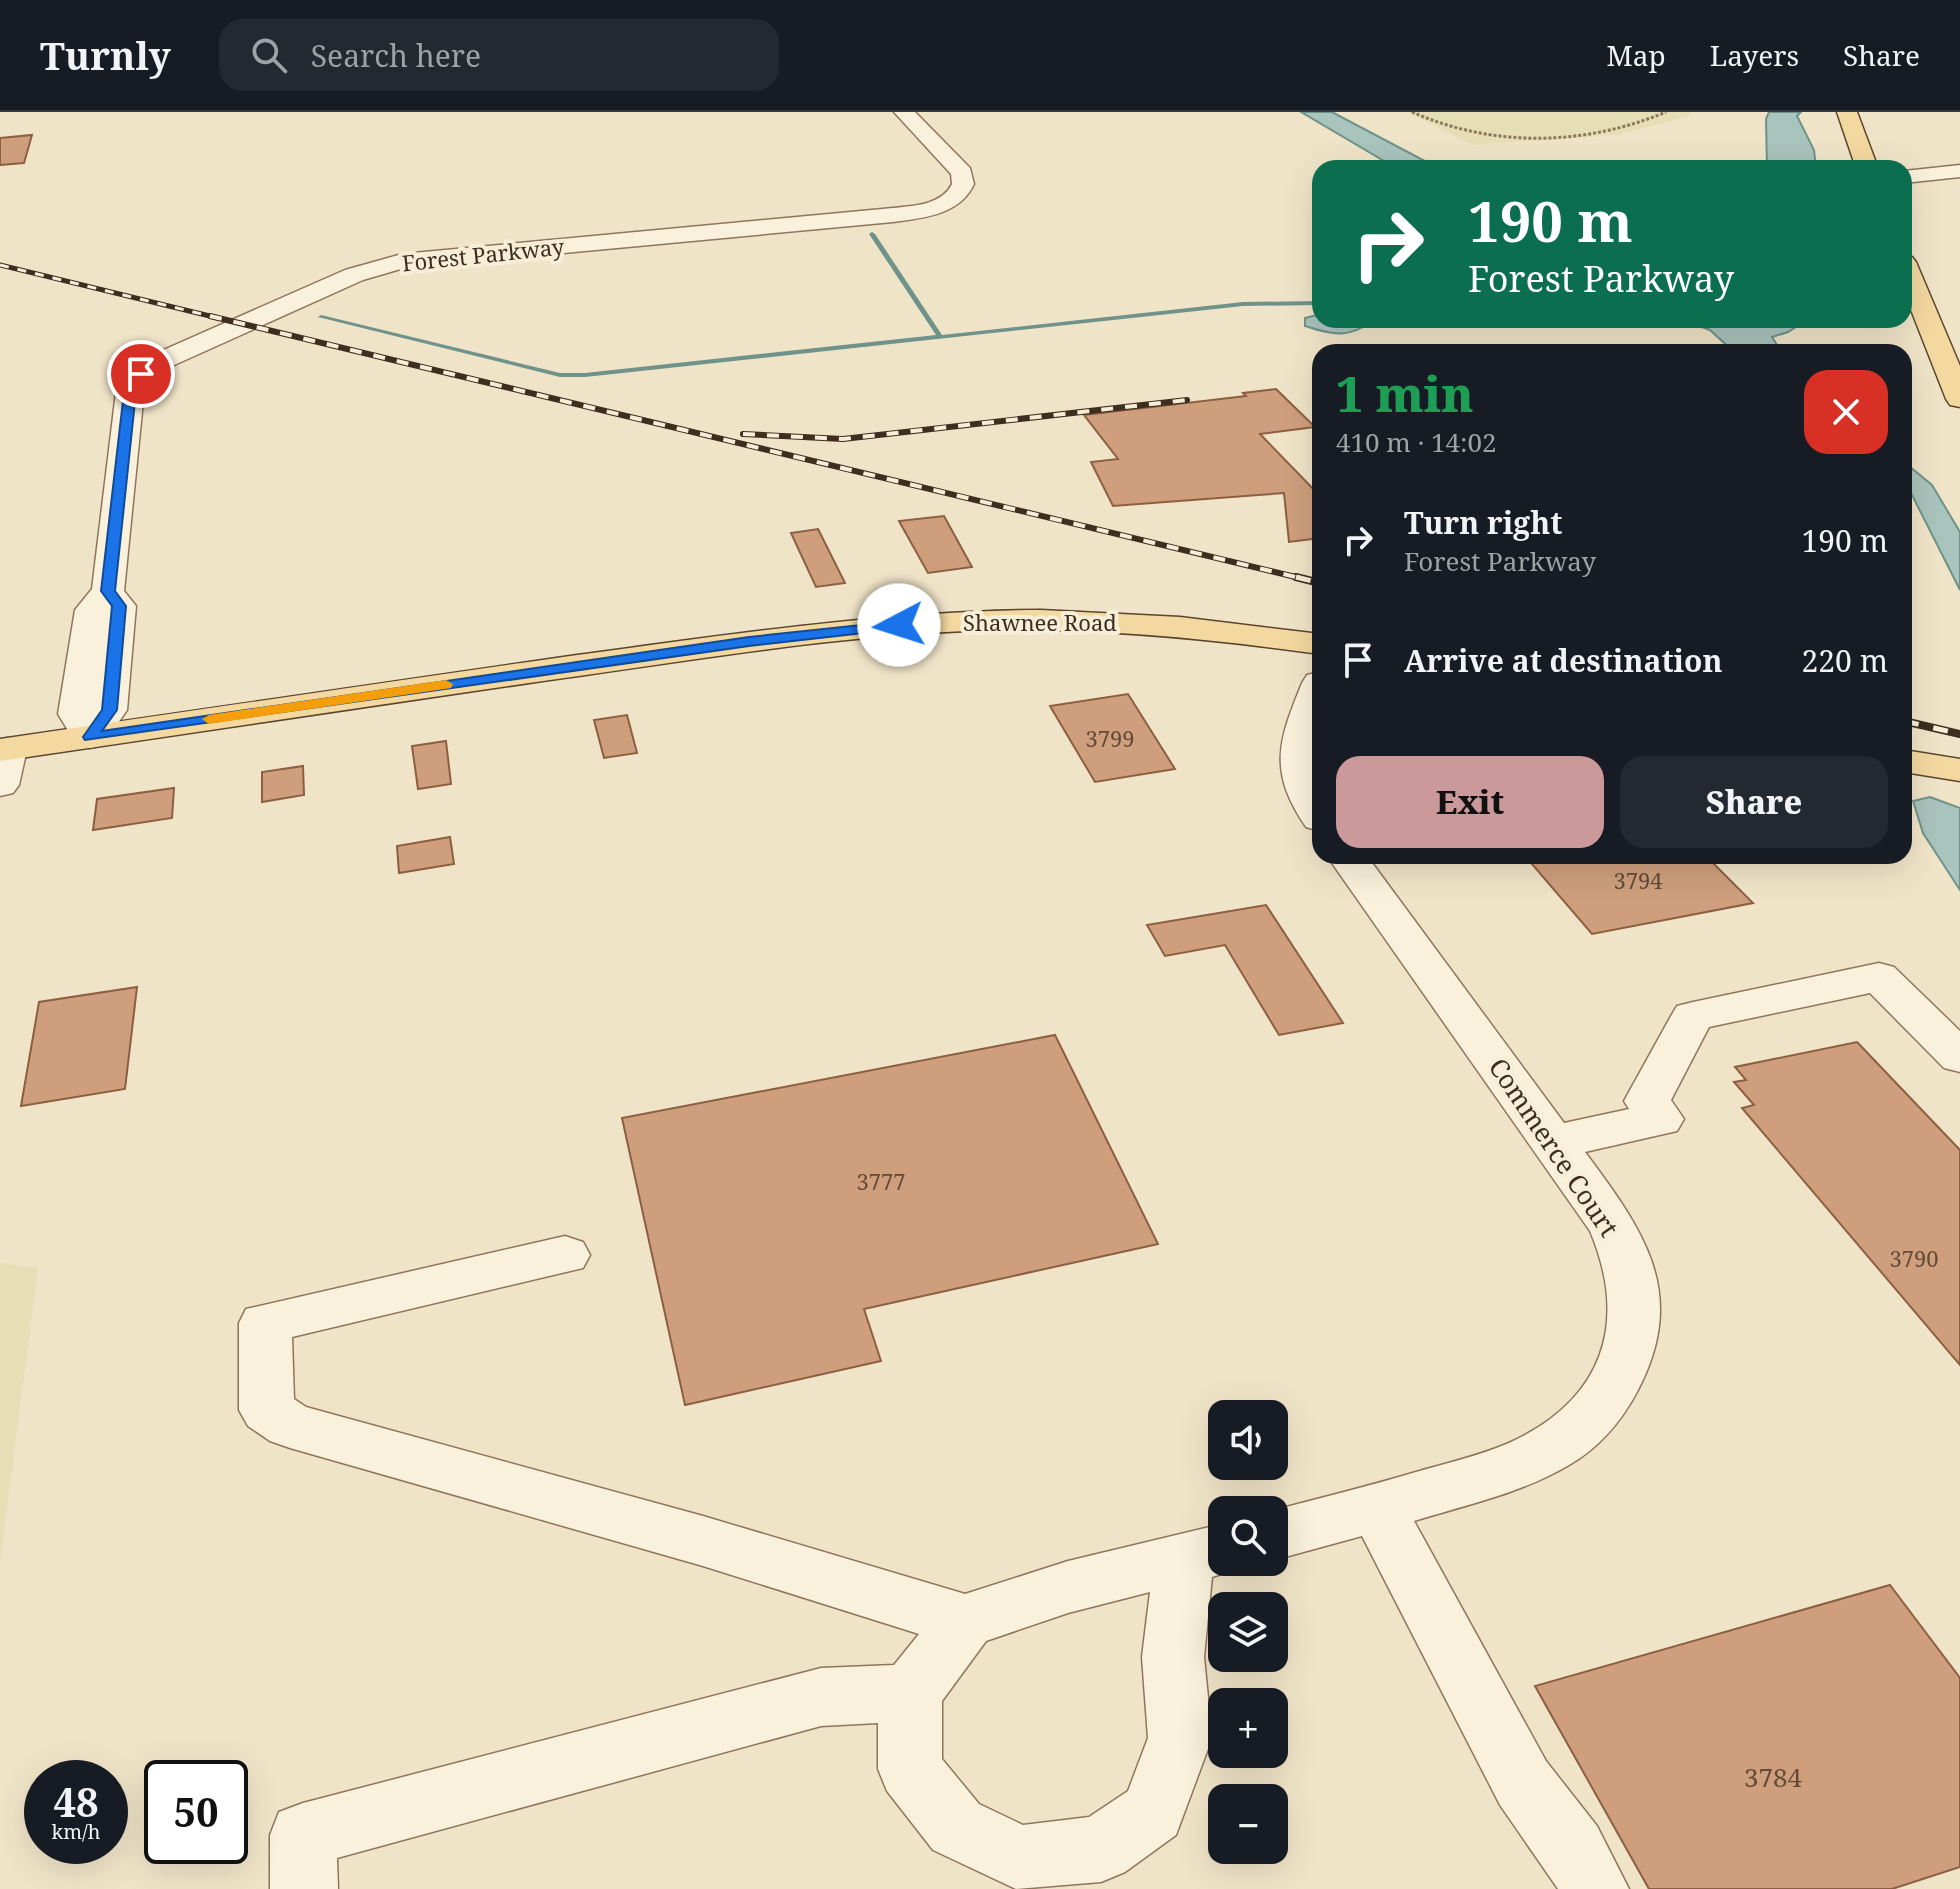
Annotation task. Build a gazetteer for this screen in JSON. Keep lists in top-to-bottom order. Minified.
{"streets":{"main road":["Shawnee Road"],"street":["Forest Parkway","Commerce Court"]},"crossings":[["Forest Parkway","Shawnee Road"]],"house_numbers":["3799","3794","3777","3790","3784"],"page":{"header":"Turnly","search":"Search here","nav":["Map","Layers","Share"],"turn":["190 m","Forest Parkway"],"heading":["1 min","410 m · 14:02"],"list":[{"name":"Turn right","note":"Forest Parkway","value":"190 m"},{"name":"Arrive at destination","value":"220 m"}],"buttons":["Exit","Share"],"map_buttons":["+","−"],"speed":"48 km/h","limit":"50"}}
